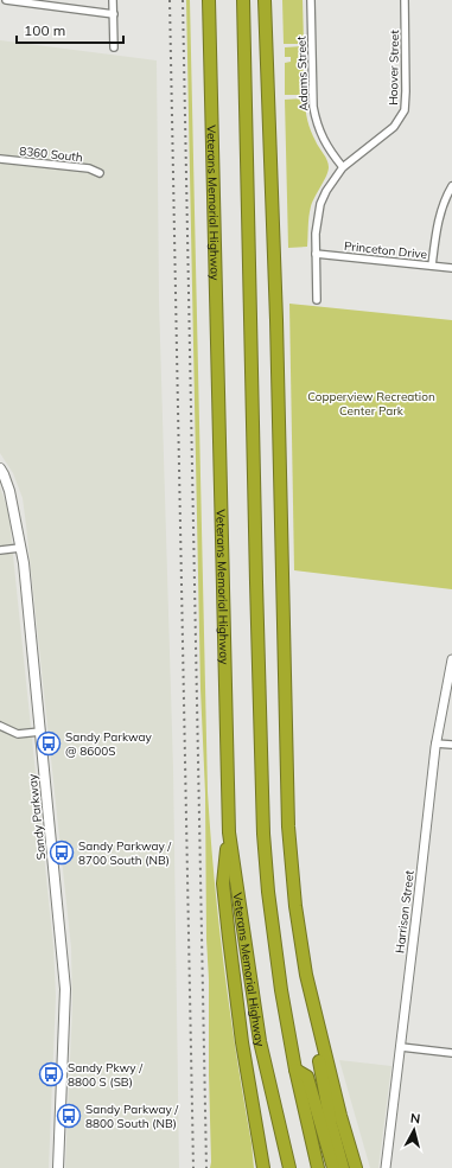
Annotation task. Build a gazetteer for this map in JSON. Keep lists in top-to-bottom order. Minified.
{"streets":{"highway":["Veterans Memorial Highway"],"main road":["Sandy Parkway"],"street":["Hoover Street","Adams Street","8360 South","Princeton Drive","Harrison Street"]},"crossings":[["Hoover Street","Adams Street"],["Hoover Street","Princeton Drive"]],"parks":["Copperview Recreation Center Park"],"places":{"bus stop":["Sandy Parkway @ 8600S","Sandy Parkway / 8700 South (NB)","Sandy Pkwy / 8800 S (SB)","Sandy Parkway / 8800 South (NB)"]},"scale_bar":"100 m","north":"top"}
